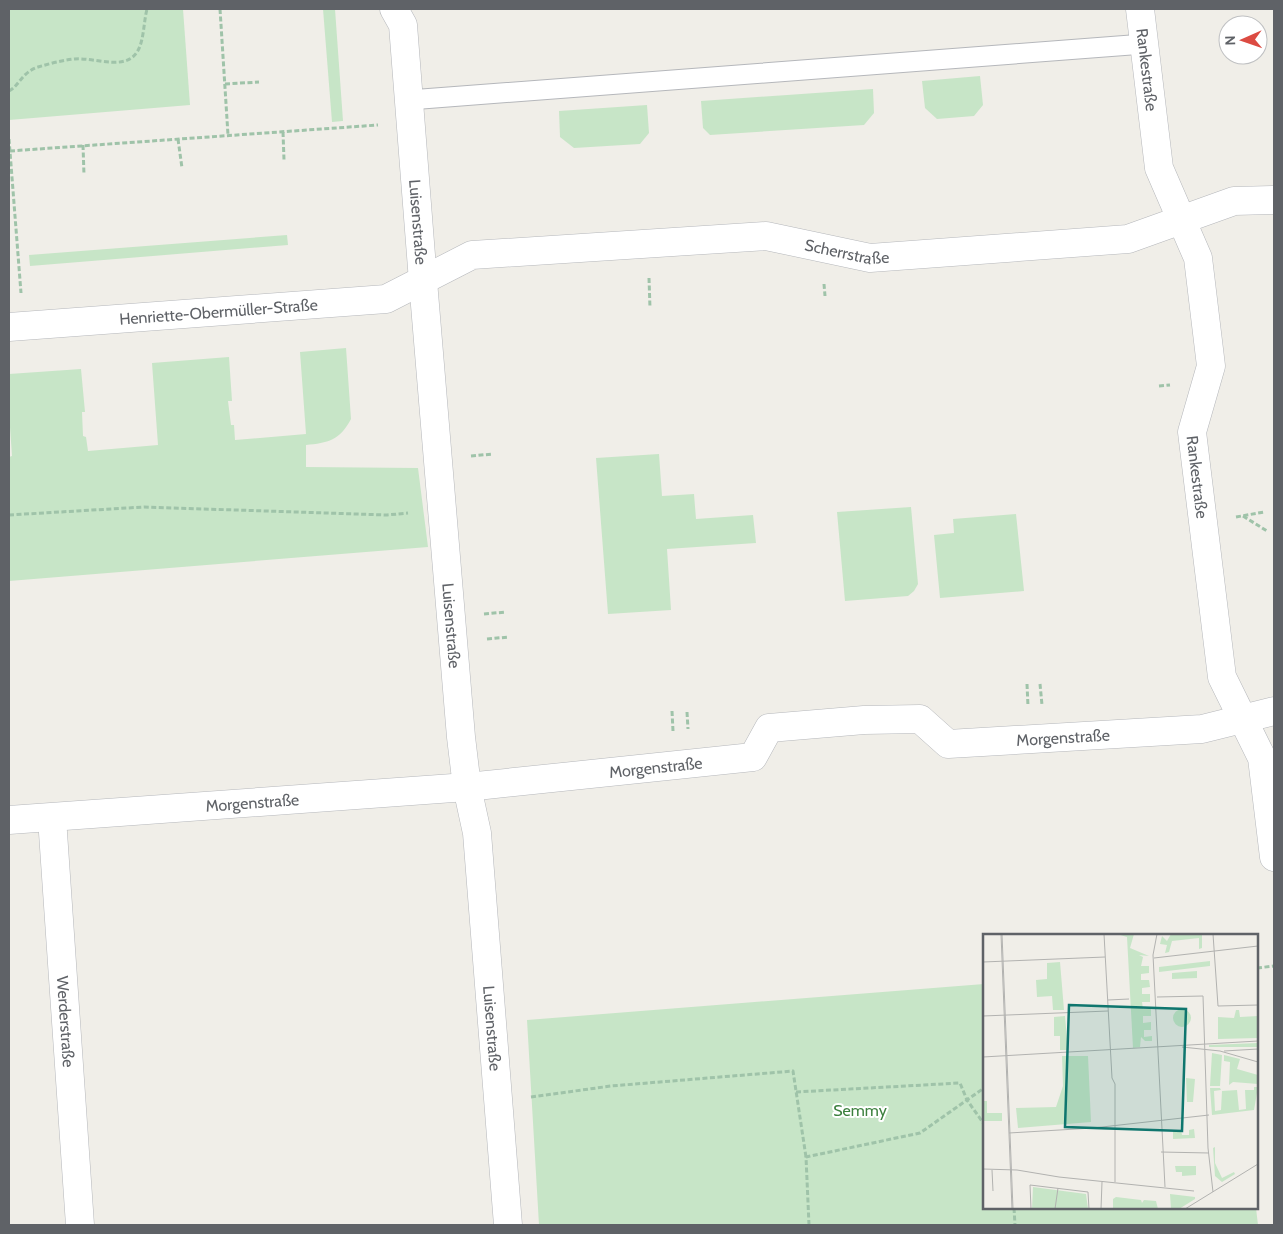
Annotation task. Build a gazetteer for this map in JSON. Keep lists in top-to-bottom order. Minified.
{"streets":{"street":["Rankestraße","Luisenstraße","Scherrstraße","Henriette-Obermüller-Straße","Morgenstraße","Werderstraße"]},"crossings":[["Rankestraße","Scherrstraße"],["Rankestraße","Morgenstraße"],["Luisenstraße","Scherrstraße"],["Luisenstraße","Henriette-Obermüller-Straße"],["Luisenstraße","Morgenstraße"],["Scherrstraße","Henriette-Obermüller-Straße"],["Morgenstraße","Werderstraße"]],"parks":["Semmy"],"north":"left"}
